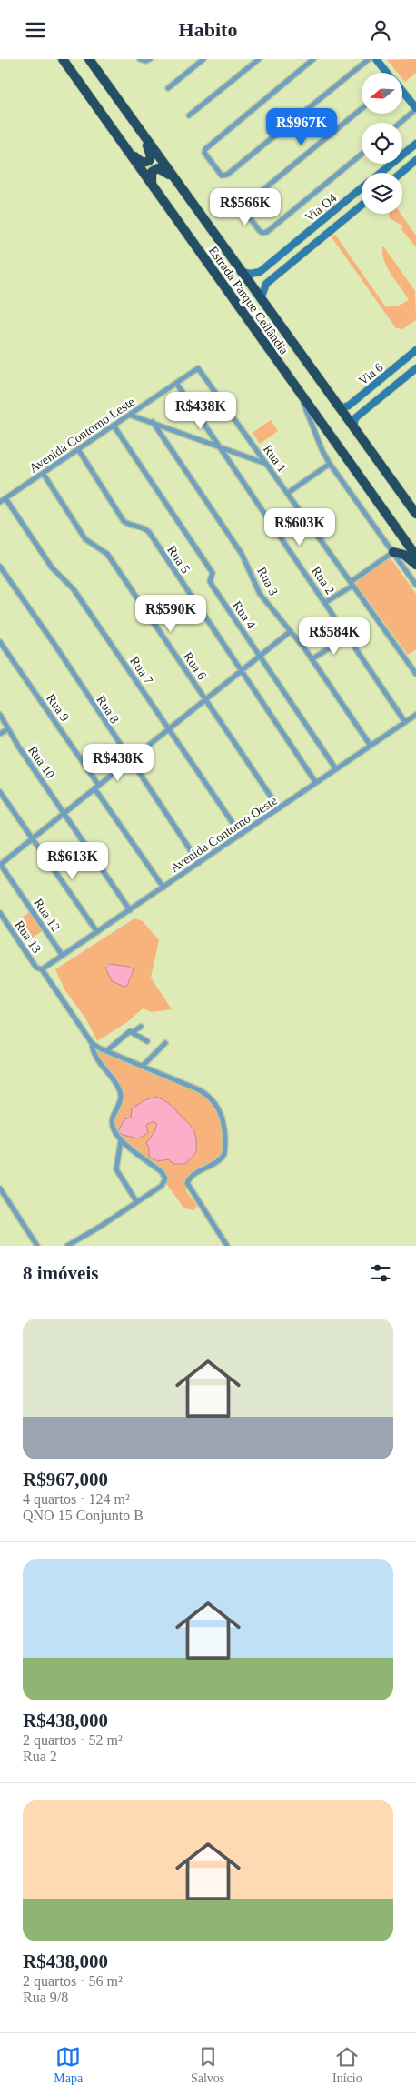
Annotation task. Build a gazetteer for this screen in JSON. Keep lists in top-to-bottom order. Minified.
{"streets":{"highway":["Estrada Parque Ceilândia"],"main road":["Via O4","Via 6"],"street":["Avenida Contorno Leste","Rua 1","Rua 5","Rua 2","Rua 3","Rua 4","Rua 6","Rua 7","Rua 9","Rua 8","Rua 10","Avenida Contorno Oeste","Rua 12","Rua 13"]},"crossings":[["Via O4","Estrada Parque Ceilândia"],["Estrada Parque Ceilândia","Via 6"],["Avenida Contorno Leste","Rua 1"],["Avenida Contorno Leste","Rua 5"],["Avenida Contorno Leste","Rua 2"],["Avenida Contorno Leste","Rua 4"],["Avenida Contorno Leste","Rua 6"],["Avenida Contorno Leste","Rua 7"],["Rua 5","Avenida Contorno Oeste"],["Rua 2","Avenida Contorno Oeste"],["Rua 3","Avenida Contorno Oeste"],["Rua 4","Avenida Contorno Oeste"],["Rua 6","Avenida Contorno Oeste"],["Rua 7","Avenida Contorno Oeste"],["Rua 9","Avenida Contorno Oeste"],["Rua 8","Avenida Contorno Oeste"],["Rua 10","Avenida Contorno Oeste"],["Avenida Contorno Oeste","Rua 12"],["Avenida Contorno Oeste","Rua 13"]],"north":"left","page":{"header":"Habito","price":["R$967K","R$566K","R$438K","R$603K","R$590K","R$584K","R$438K","R$613K"],"heading":"8 imóveis","list":[{"name":"R$967,000","note":"4 quartos · 124 m² · QNO 15 Conjunto B"},{"name":"R$438,000","note":"2 quartos · 52 m² · Rua 2"},{"name":"R$438,000","note":"2 quartos · 56 m² · Rua 9/8"}],"tabs":["Mapa","Salvos","Início"]}}
